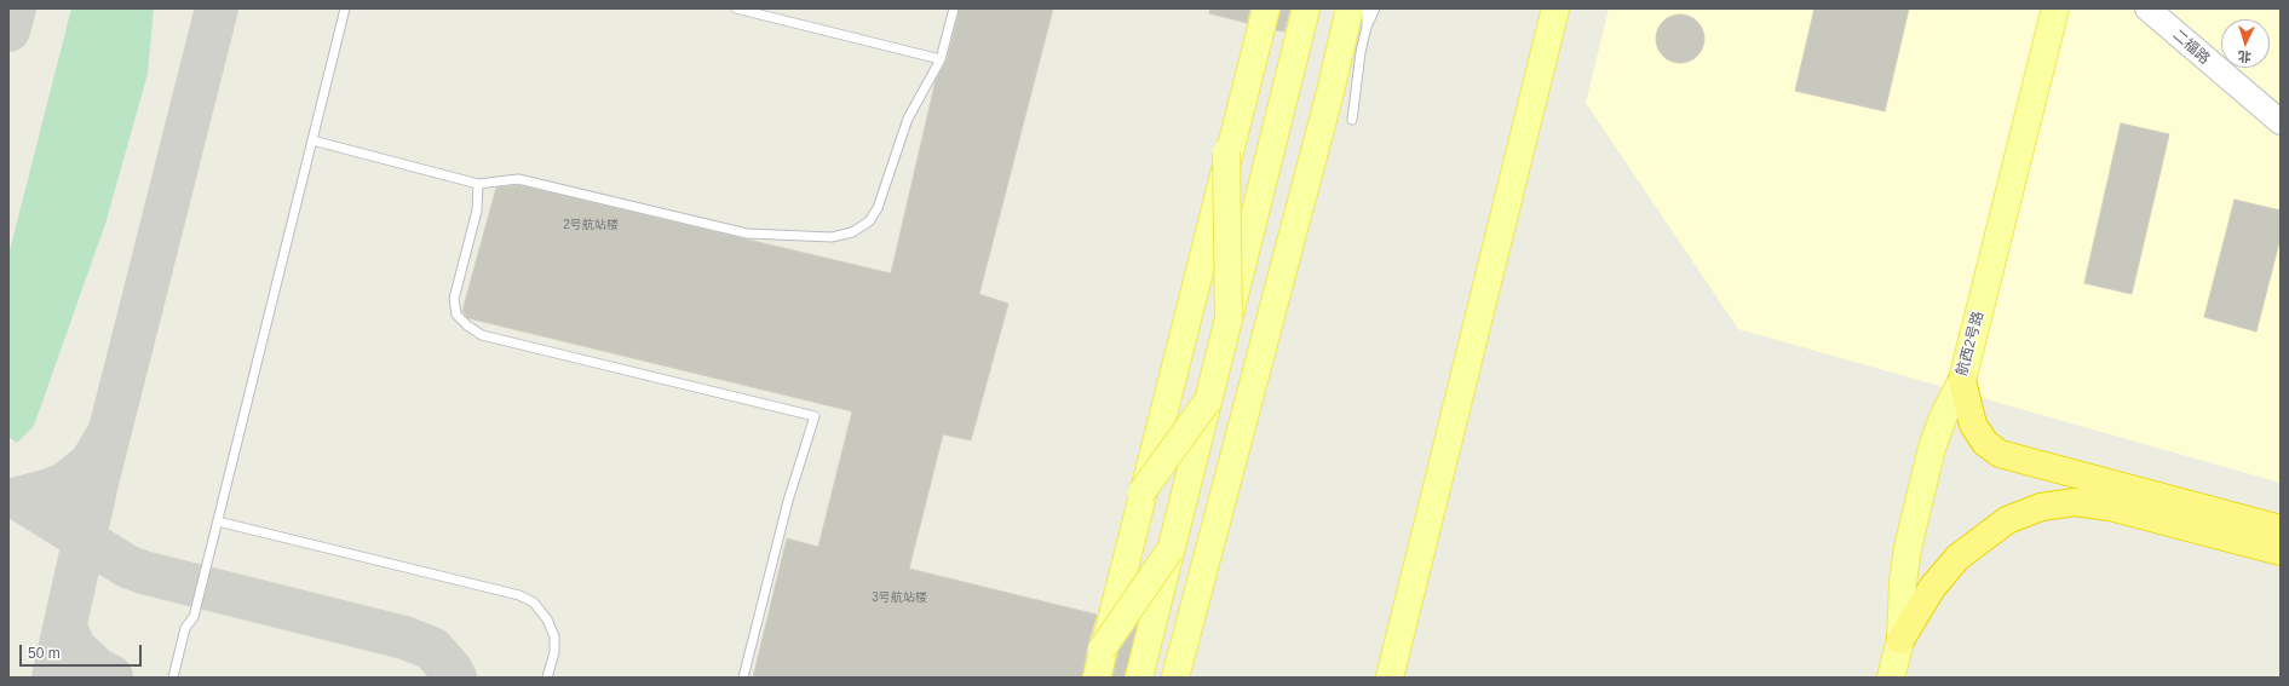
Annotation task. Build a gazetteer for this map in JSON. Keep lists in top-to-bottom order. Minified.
{"streets":{"main road":["航西2号路"],"street":["二福路"]},"house_numbers":["2号航站楼","3号航站楼"],"scale_bar":"50 m","north":"bottom"}
